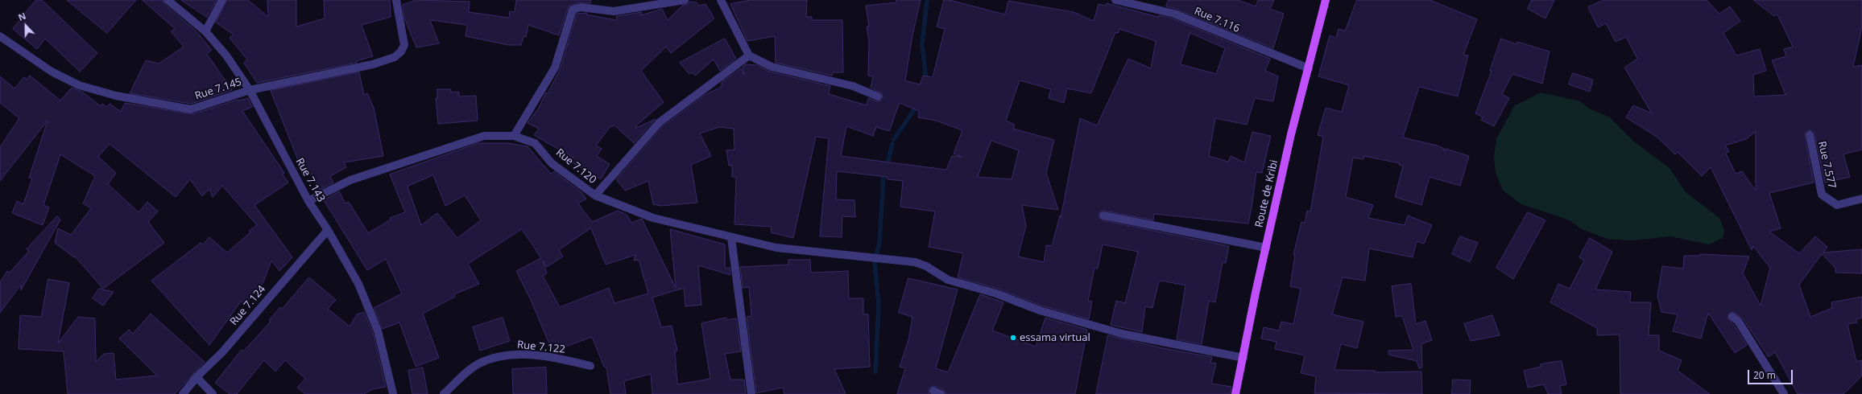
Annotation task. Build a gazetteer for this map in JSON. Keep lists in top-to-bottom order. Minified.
{"streets":{"main road":["Route de Kribi"],"street":["Rue 7.116","Rue 7.145","Rue 7.577","Rue 7.120","Rue 7.143","Rue 7.124","Rue 7.122"]},"crossings":[["Rue 7.116","Route de Kribi"],["Rue 7.145","Rue 7.143"],["Rue 7.120","Rue 7.143"],["Rue 7.143","Rue 7.124"]],"places":["essama virtual"],"scale_bar":"20 m","north":"top"}
